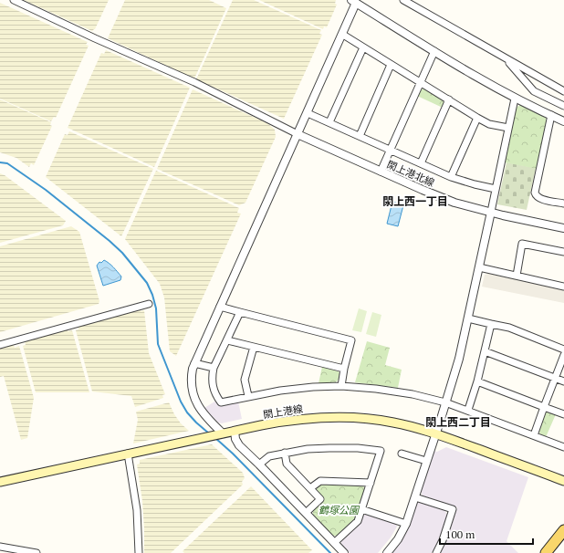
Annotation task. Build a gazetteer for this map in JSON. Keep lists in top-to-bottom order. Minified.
{"streets":{"main road":["閖上港線"],"street":["閖上港北線"]},"districts":["閖上西一丁目","閖上西二丁目"],"parks":["鶴塚公園"],"scale_bar":"100 m"}
